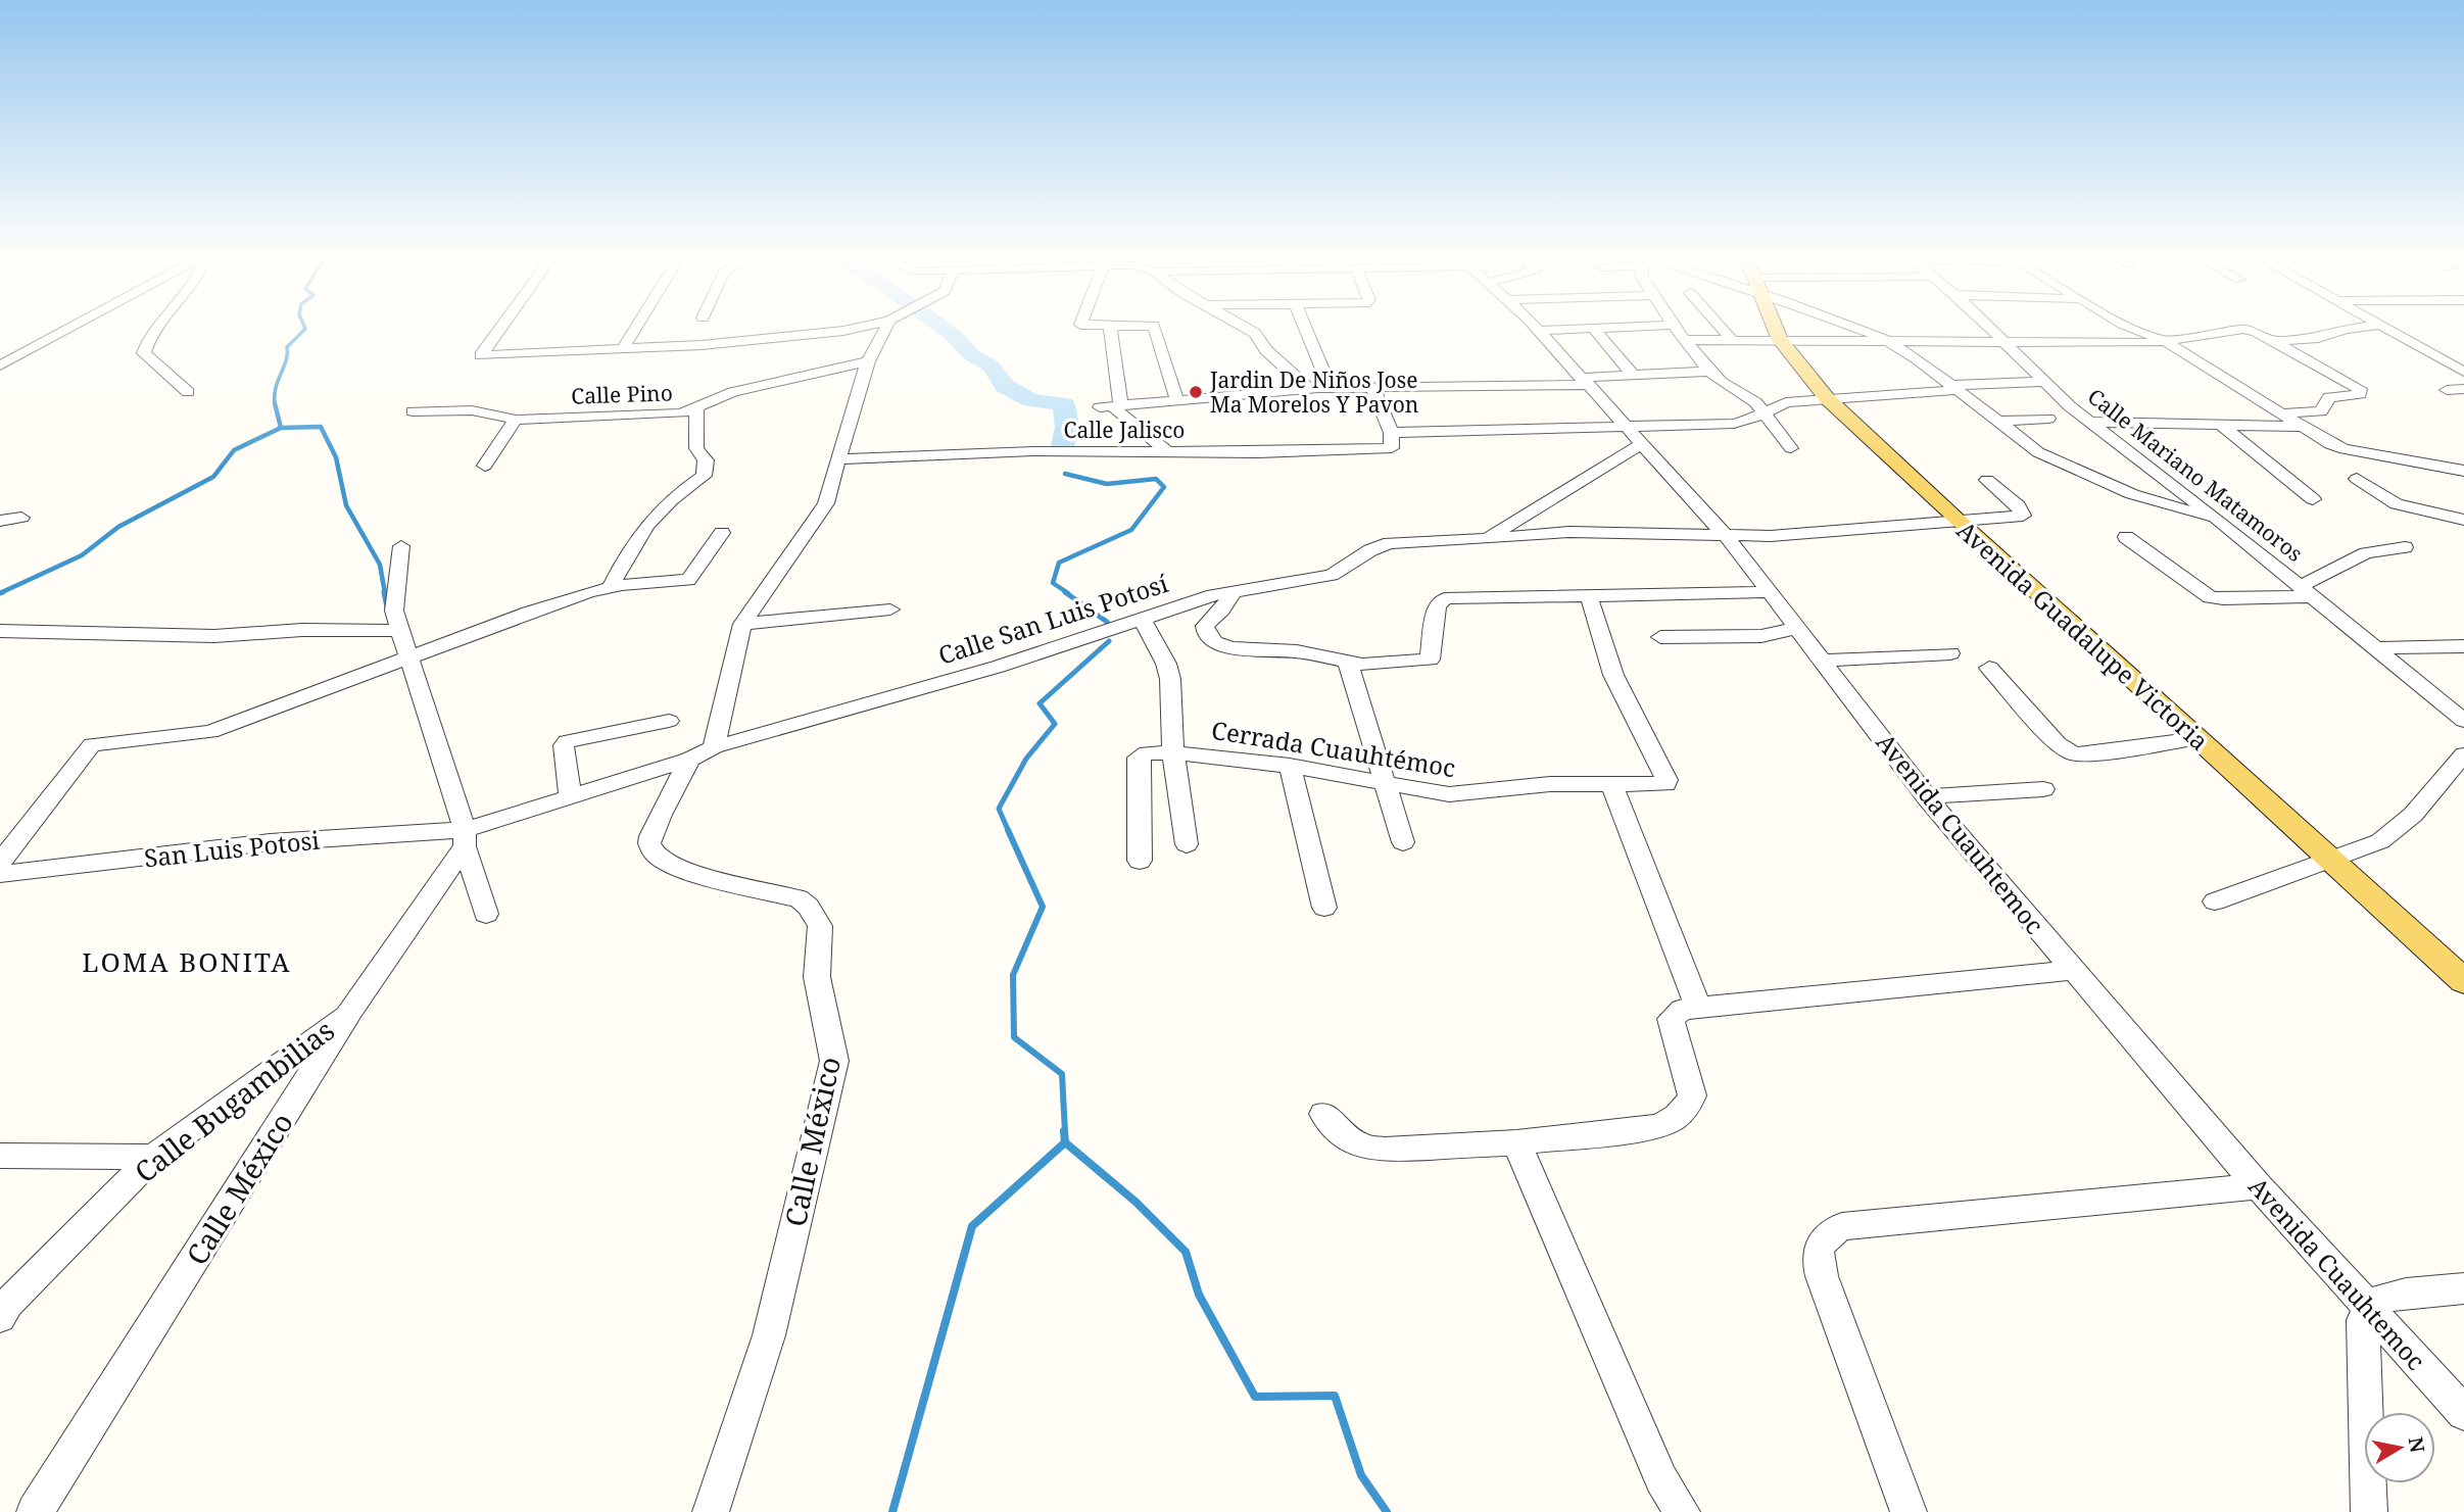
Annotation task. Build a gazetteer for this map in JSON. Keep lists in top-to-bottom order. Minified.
{"streets":{"main road":["Avenida Guadalupe Victoria"],"street":["Calle Pino","Calle Jalisco","Calle Mariano Matamoros","Calle San Luis Potosí","Cerrada Cuauhtémoc","Avenida Cuauhtemoc","San Luis Potosi","Calle Bugambilias","Calle México"]},"crossings":[["Calle San Luis Potosí","Avenida Cuauhtemoc"],["Calle San Luis Potosí","San Luis Potosi"],["Calle San Luis Potosí","Calle México"],["San Luis Potosi","Calle México"],["Calle Bugambilias","Calle México"]],"districts":["LOMA BONITA"],"places":["Jardin De Niños Jose Ma Morelos Y Pavon"],"north":"right"}
